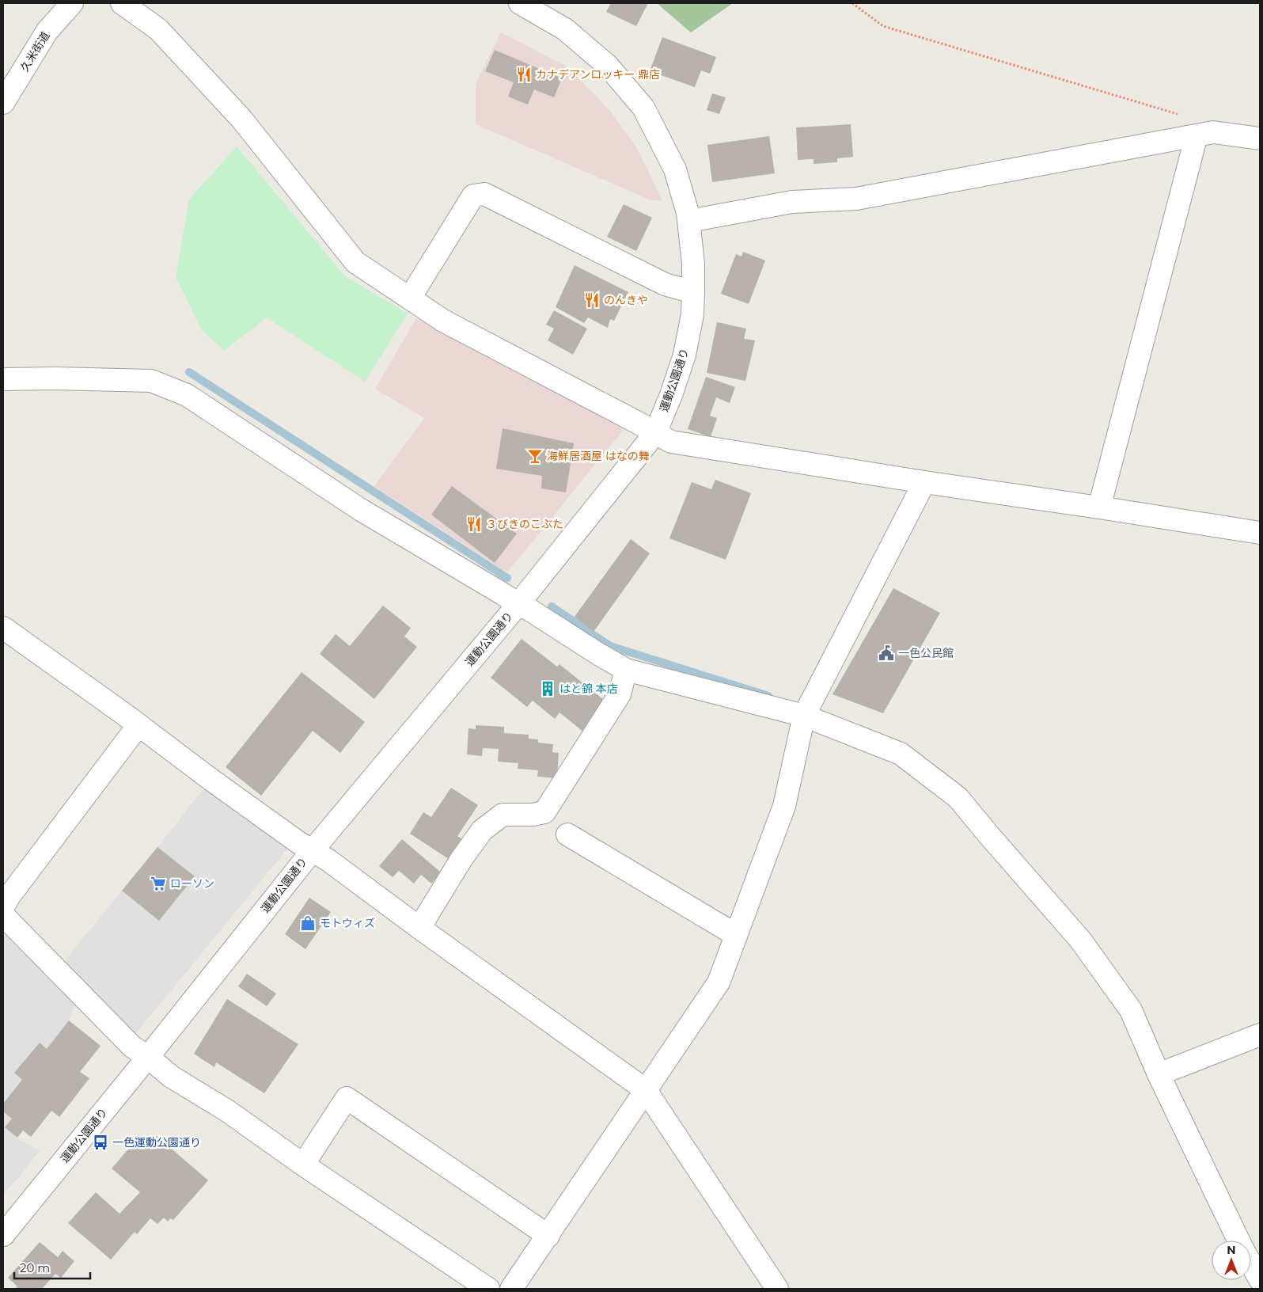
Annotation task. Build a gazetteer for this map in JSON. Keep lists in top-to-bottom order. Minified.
{"streets":{"street":["久米街道","運動公園通り"]},"places":{"restaurant":["カナデアンロッキー 鼎店","のんきや","３びきのこぶた"],"bar":["海鮮居酒屋 はなの舞"],"public building":["一色公民館"],"building":["はと錦 本店"],"supermarket":["ローソン"],"shop":["モトウィズ"],"bus stop":["一色運動公園通り"]},"scale_bar":"20 m","north":"top"}
